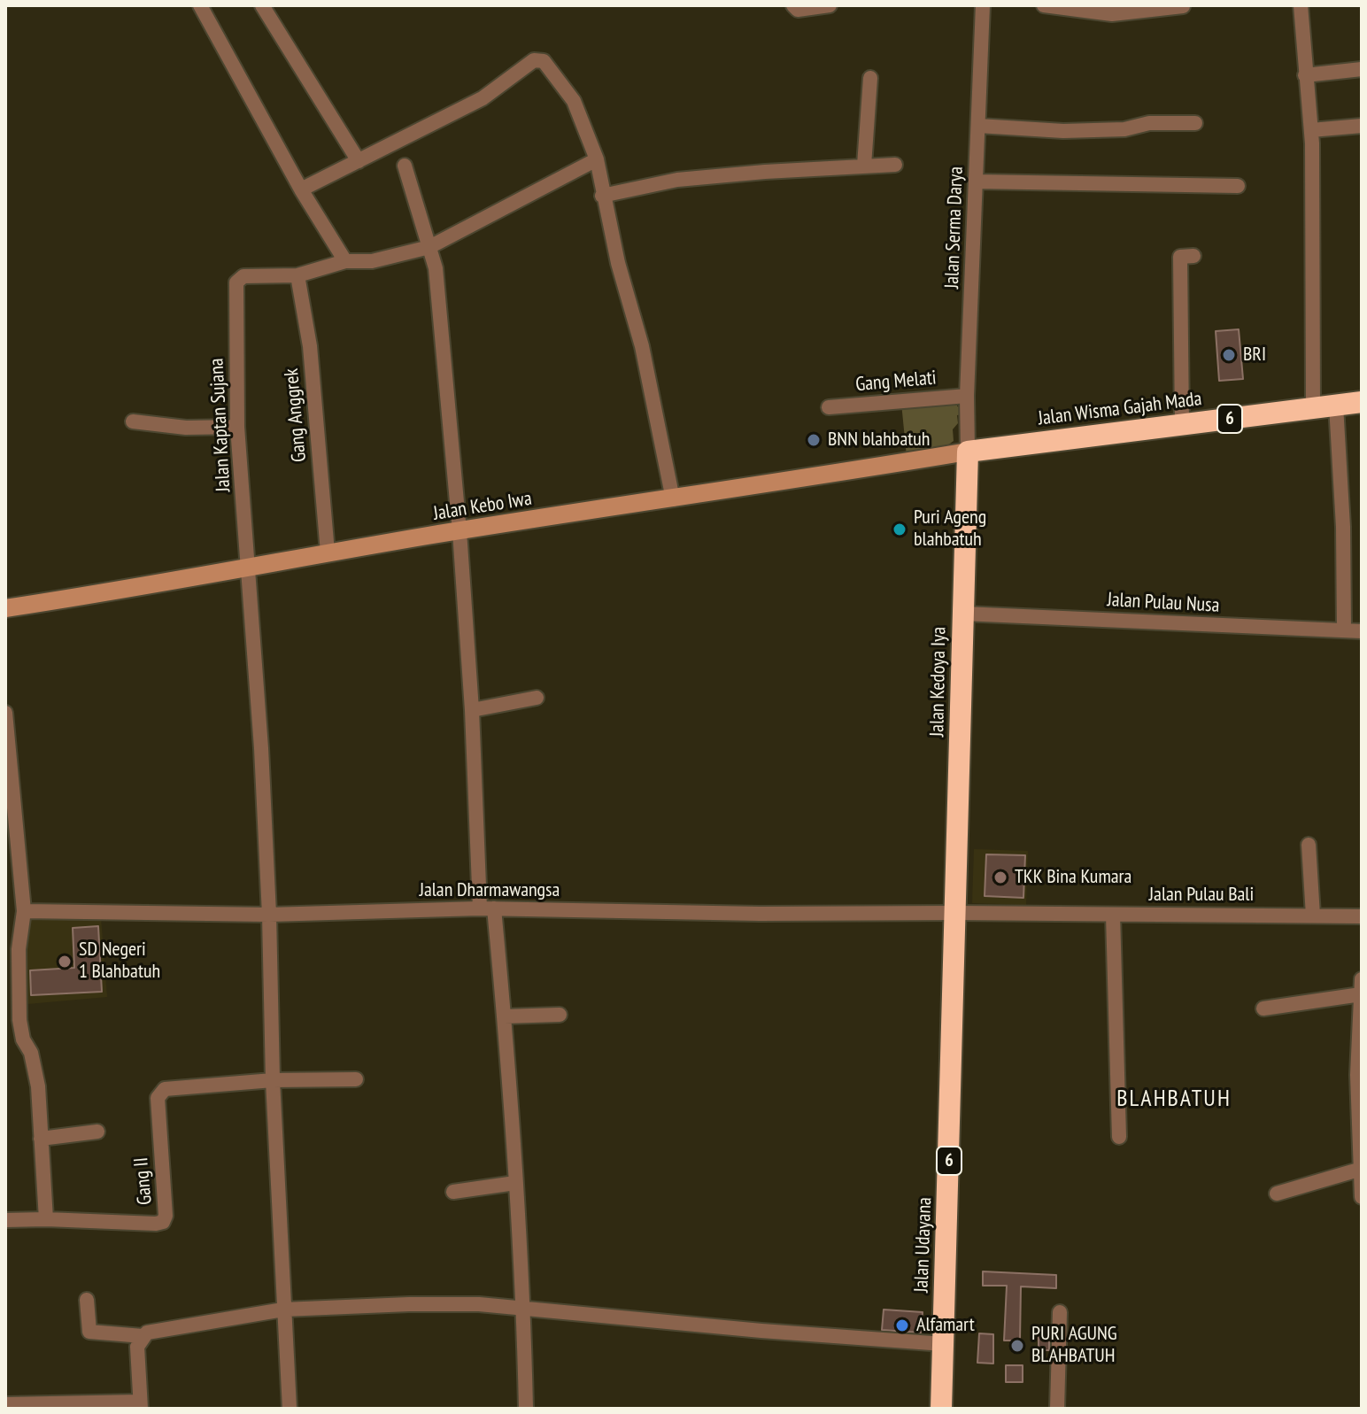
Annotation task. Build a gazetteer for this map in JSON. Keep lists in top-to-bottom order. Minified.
{"streets":{"highway":["Jalan Wisma Gajah Mada","6","Jalan Kedoya Iya","Jalan Udayana"],"main road":["Jalan Kebo Iwa"],"street":["Jalan Serma Darya","Gang Melati","Gang Anggrek","Jalan Kaptan Sujana","Jalan Pulau Nusa","Jalan Dharmawangsa","Jalan Pulau Bali","Gang II"]},"crossings":[["Jalan Serma Darya","Gang Melati"],["Jalan Serma Darya","Jalan Wisma Gajah Mada"],["Jalan Serma Darya","Jalan Kebo Iwa"],["Jalan Serma Darya","Jalan Kedoya Iya"],["Jalan Wisma Gajah Mada","Jalan Kebo Iwa"],["Jalan Wisma Gajah Mada","Jalan Kedoya Iya"],["Gang Anggrek","Jalan Kaptan Sujana"],["Gang Anggrek","Jalan Kebo Iwa"],["Jalan Kaptan Sujana","Jalan Kebo Iwa"],["Jalan Kaptan Sujana","Jalan Dharmawangsa"],["Jalan Kaptan Sujana","Gang II"],["Jalan Kebo Iwa","Jalan Kedoya Iya"],["Jalan Pulau Nusa","Jalan Kedoya Iya"],["Jalan Kedoya Iya","Jalan Dharmawangsa"],["Jalan Kedoya Iya","Jalan Pulau Bali"],["Jalan Kedoya Iya","Jalan Udayana"],["Jalan Dharmawangsa","Jalan Pulau Bali"],["Jalan Dharmawangsa","Jalan Udayana"],["Jalan Pulau Bali","Jalan Udayana"]],"districts":["BLAHBATUH"],"places":["BRI","BNN blahbatuh","Puri Ageng blahbatuh","TKK Bina Kumara","SD Negeri 1 Blahbatuh","Alfamart","PURI AGUNG BLAHBATUH"]}
